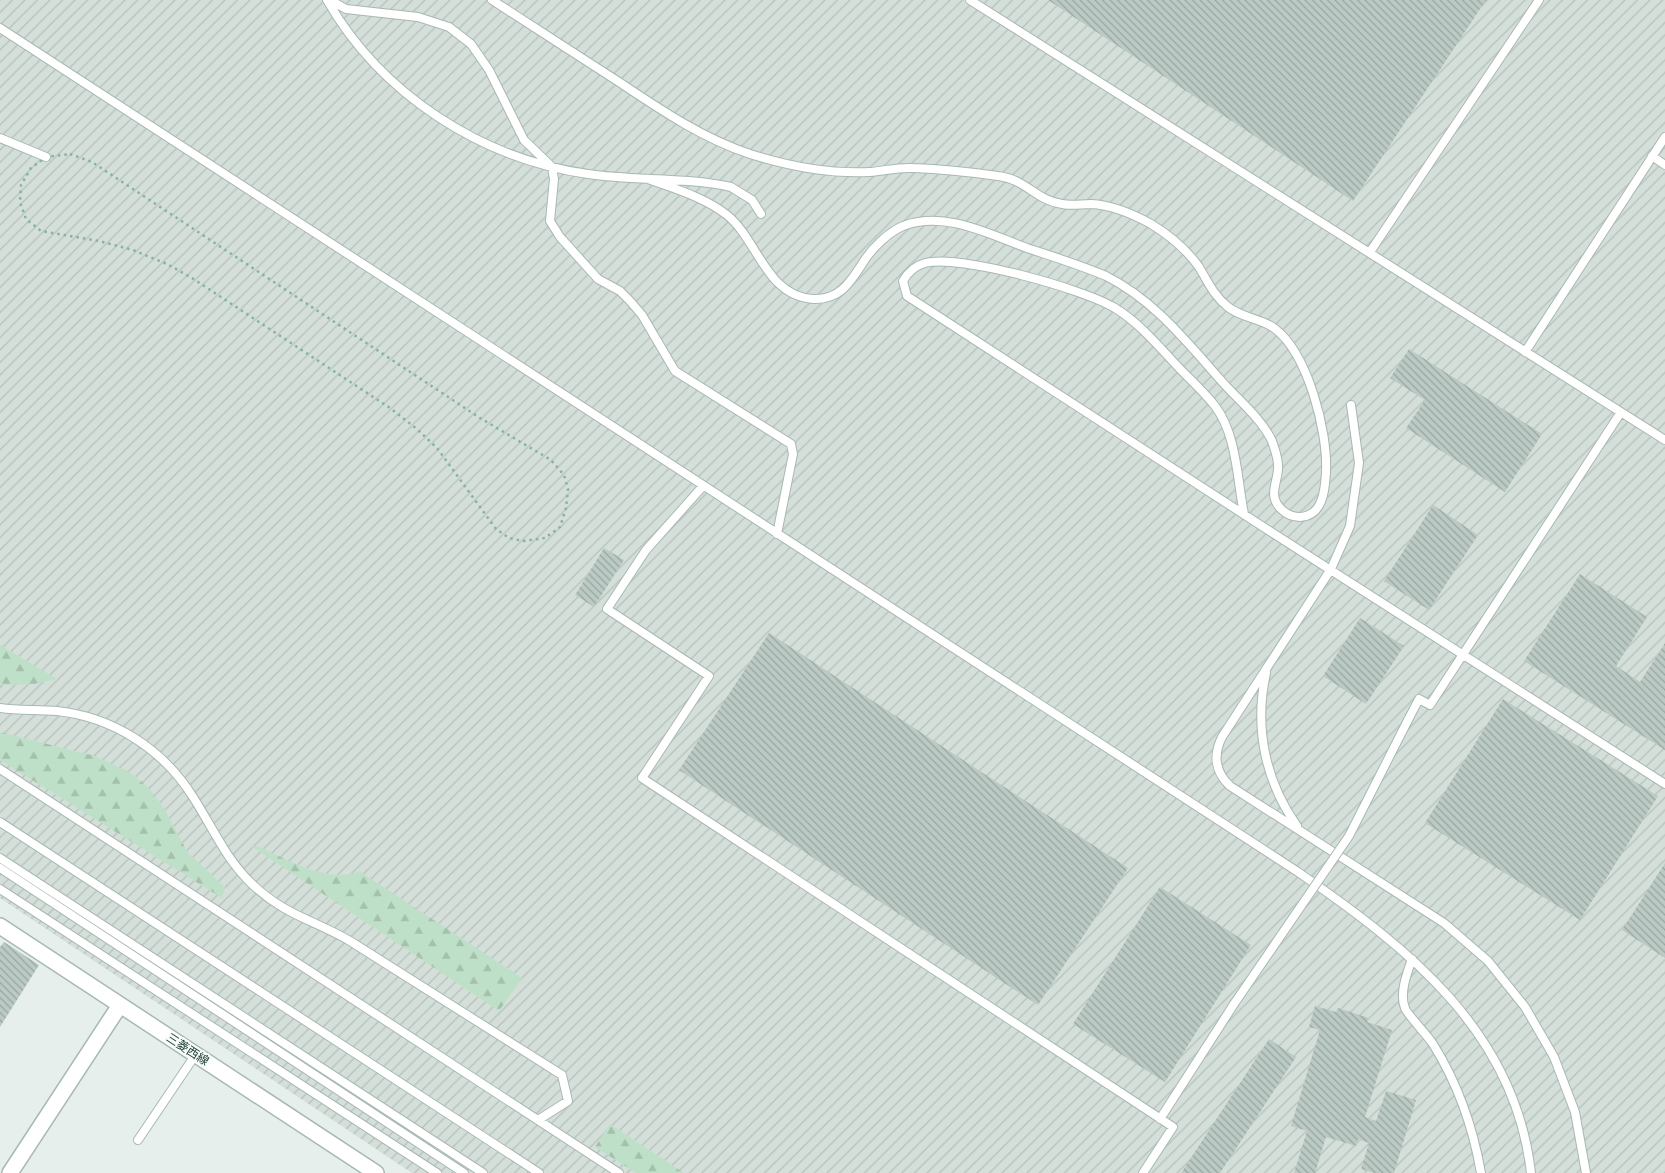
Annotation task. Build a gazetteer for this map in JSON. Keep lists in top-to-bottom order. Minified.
{"streets":{"street":["三菱西線"]}}
